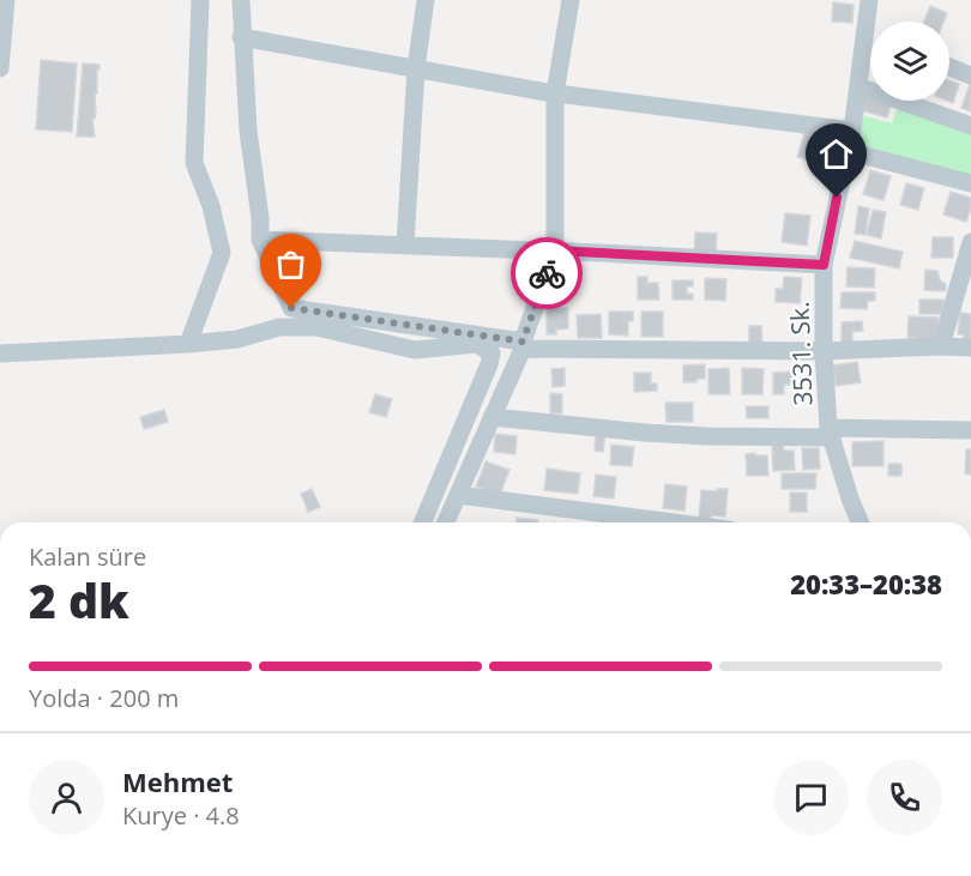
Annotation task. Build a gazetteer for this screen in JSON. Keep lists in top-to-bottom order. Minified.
{"streets":{"street":["3531. Sk."]},"page":{"heading":["2 dk","Kalan süre","20:33–20:38"],"panel":["Mehmet","Kurye · 4.8"],"bar":"Yolda · 200 m"}}
